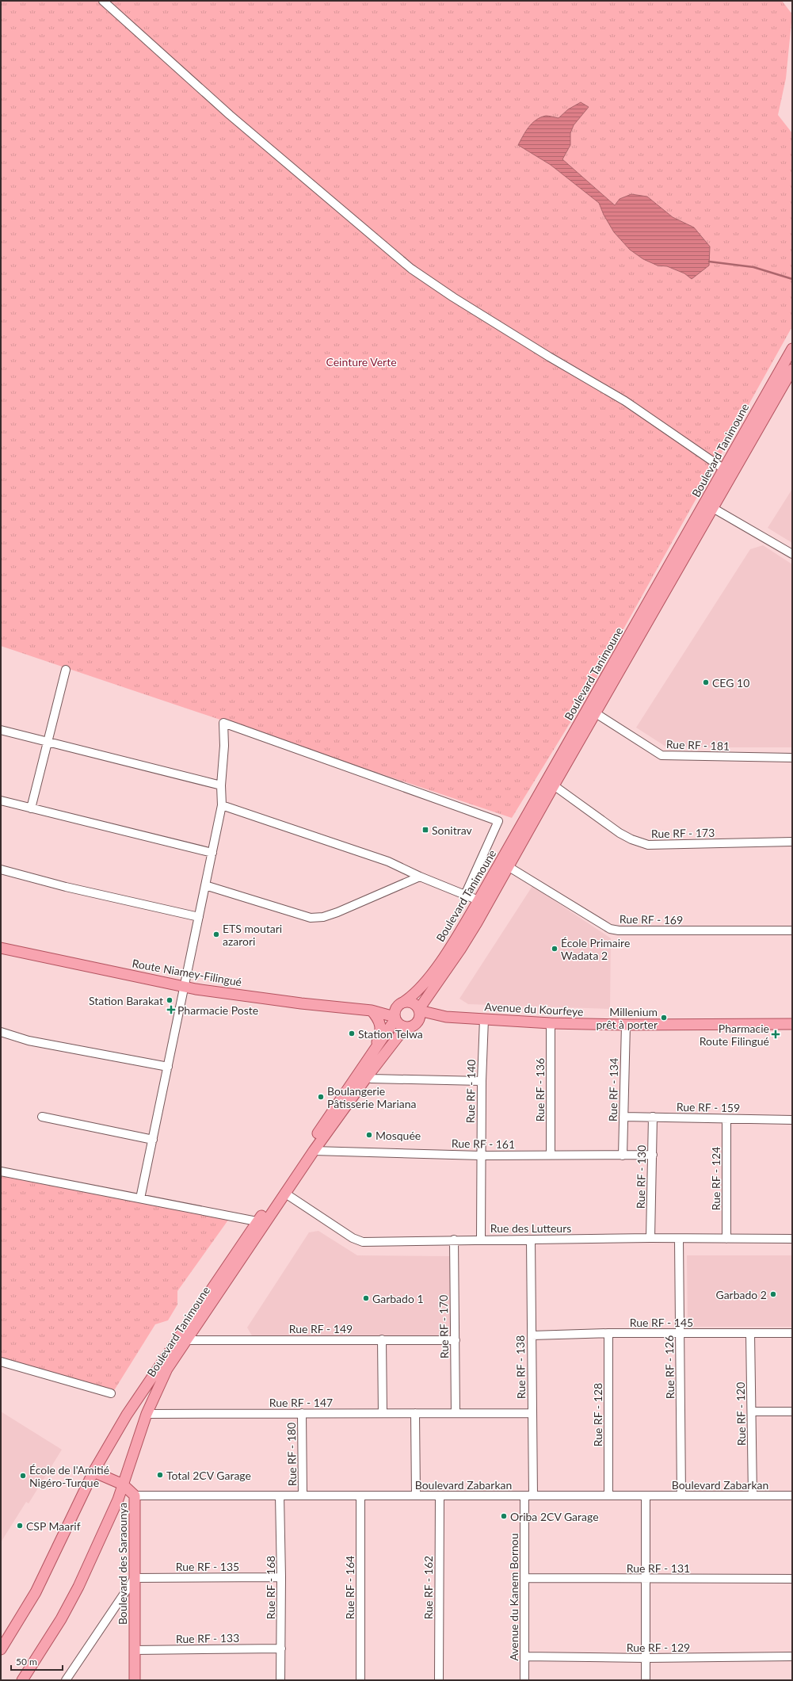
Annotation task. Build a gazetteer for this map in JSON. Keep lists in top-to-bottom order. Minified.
{"streets":{"main road":["Boulevard Tanimoune","Route Niamey-Filingué","Avenue du Kourfeye","Boulevard des Saraounya"],"street":["Rue RF - 181","Rue RF - 173","Rue RF - 169","Rue RF - 136","Rue RF - 134","Rue RF - 140","Rue RF - 159","Rue RF - 161","Rue RF - 130","Rue RF - 124","Rue des Lutteurs","Rue RF - 145","Rue RF - 170","Rue RF - 149","Rue RF - 138","Rue RF - 126","Rue RF - 147","Rue RF - 120","Rue RF - 128","Rue RF - 180","Boulevard Zabarkan","Rue RF - 135","Rue RF - 131","Rue RF - 168","Rue RF - 164","Rue RF - 162","Avenue du Kanem Bornou","Rue RF - 133","Rue RF - 129"]},"crossings":[["Boulevard Tanimoune","Rue RF - 181"],["Boulevard Tanimoune","Rue RF - 173"],["Boulevard Tanimoune","Rue RF - 169"],["Boulevard Tanimoune","Route Niamey-Filingué"],["Boulevard Tanimoune","Avenue du Kourfeye"],["Boulevard Tanimoune","Rue RF - 161"],["Boulevard Tanimoune","Rue des Lutteurs"],["Boulevard Tanimoune","Rue RF - 149"],["Boulevard Tanimoune","Rue RF - 147"],["Boulevard Tanimoune","Boulevard des Saraounya"],["Route Niamey-Filingué","Avenue du Kourfeye"],["Avenue du Kourfeye","Rue RF - 136"],["Avenue du Kourfeye","Rue RF - 134"],["Avenue du Kourfeye","Rue RF - 140"],["Rue RF - 136","Rue RF - 161"],["Rue RF - 134","Rue RF - 159"],["Rue RF - 134","Rue RF - 161"],["Rue RF - 140","Rue RF - 161"],["Rue RF - 140","Rue des Lutteurs"],["Rue RF - 159","Rue RF - 130"],["Rue RF - 159","Rue RF - 124"],["Rue RF - 161","Rue RF - 130"],["Rue RF - 130","Rue des Lutteurs"],["Rue RF - 124","Rue des Lutteurs"],["Rue des Lutteurs","Rue RF - 170"],["Rue des Lutteurs","Rue RF - 138"],["Rue des Lutteurs","Rue RF - 126"],["Rue RF - 145","Rue RF - 138"],["Rue RF - 145","Rue RF - 126"],["Rue RF - 145","Rue RF - 120"],["Rue RF - 145","Rue RF - 128"],["Rue RF - 170","Rue RF - 149"],["Rue RF - 170","Rue RF - 147"],["Rue RF - 138","Rue RF - 147"],["Rue RF - 138","Boulevard Zabarkan"],["Rue RF - 126","Boulevard Zabarkan"],["Rue RF - 147","Rue RF - 180"],["Rue RF - 120","Boulevard Zabarkan"],["Rue RF - 128","Boulevard Zabarkan"],["Rue RF - 180","Boulevard Zabarkan"],["Boulevard Zabarkan","Boulevard des Saraounya"],["Boulevard Zabarkan","Rue RF - 168"],["Boulevard Zabarkan","Rue RF - 164"],["Boulevard Zabarkan","Rue RF - 162"],["Boulevard Zabarkan","Avenue du Kanem Bornou"],["Boulevard des Saraounya","Rue RF - 135"],["Boulevard des Saraounya","Rue RF - 133"],["Rue RF - 135","Rue RF - 168"],["Rue RF - 131","Avenue du Kanem Bornou"],["Rue RF - 168","Rue RF - 133"],["Avenue du Kanem Bornou","Rue RF - 129"]],"parks":["Ceinture Verte"],"places":{"other":["CEG 10","ETS moutari azarori","École Primaire Wadata 2","Station Barakat","Millenium prêt à porter","Station Telwa","Boulangerie Pâtisserie Mariana","Mosquée","Garbado 2","Garbado 1","Total 2CV Garage","École de l'Amitié Nigéro-Turque","Oriba 2CV Garage","CSP Maarif"],"transit":["Sonitrav"],"health":["Pharmacie Poste","Pharmacie Route Filingué"]},"scale_bar":"50 m"}
